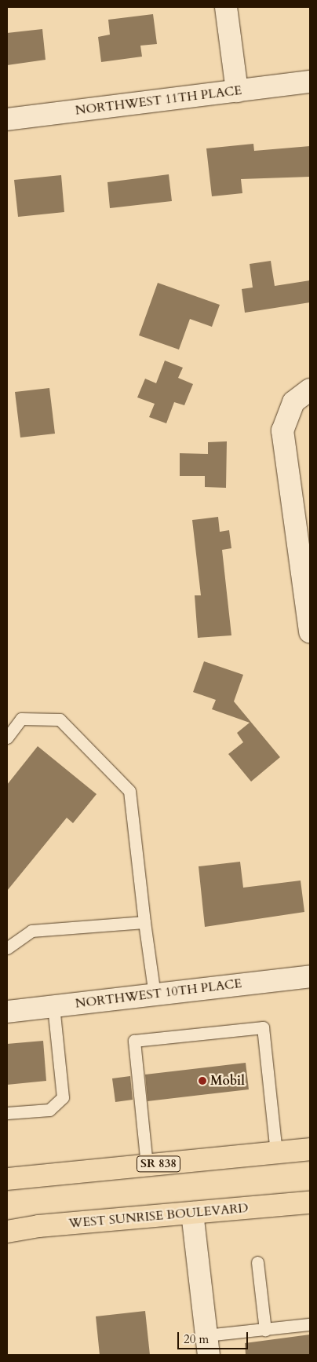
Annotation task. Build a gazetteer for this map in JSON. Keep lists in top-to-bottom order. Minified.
{"streets":{"main road":["SR 838","WEST SUNRISE BOULEVARD"],"street":["NORTHWEST 11TH PLACE","NORTHWEST 10TH PLACE"]},"places":["Mobil"],"scale_bar":"20 m"}
